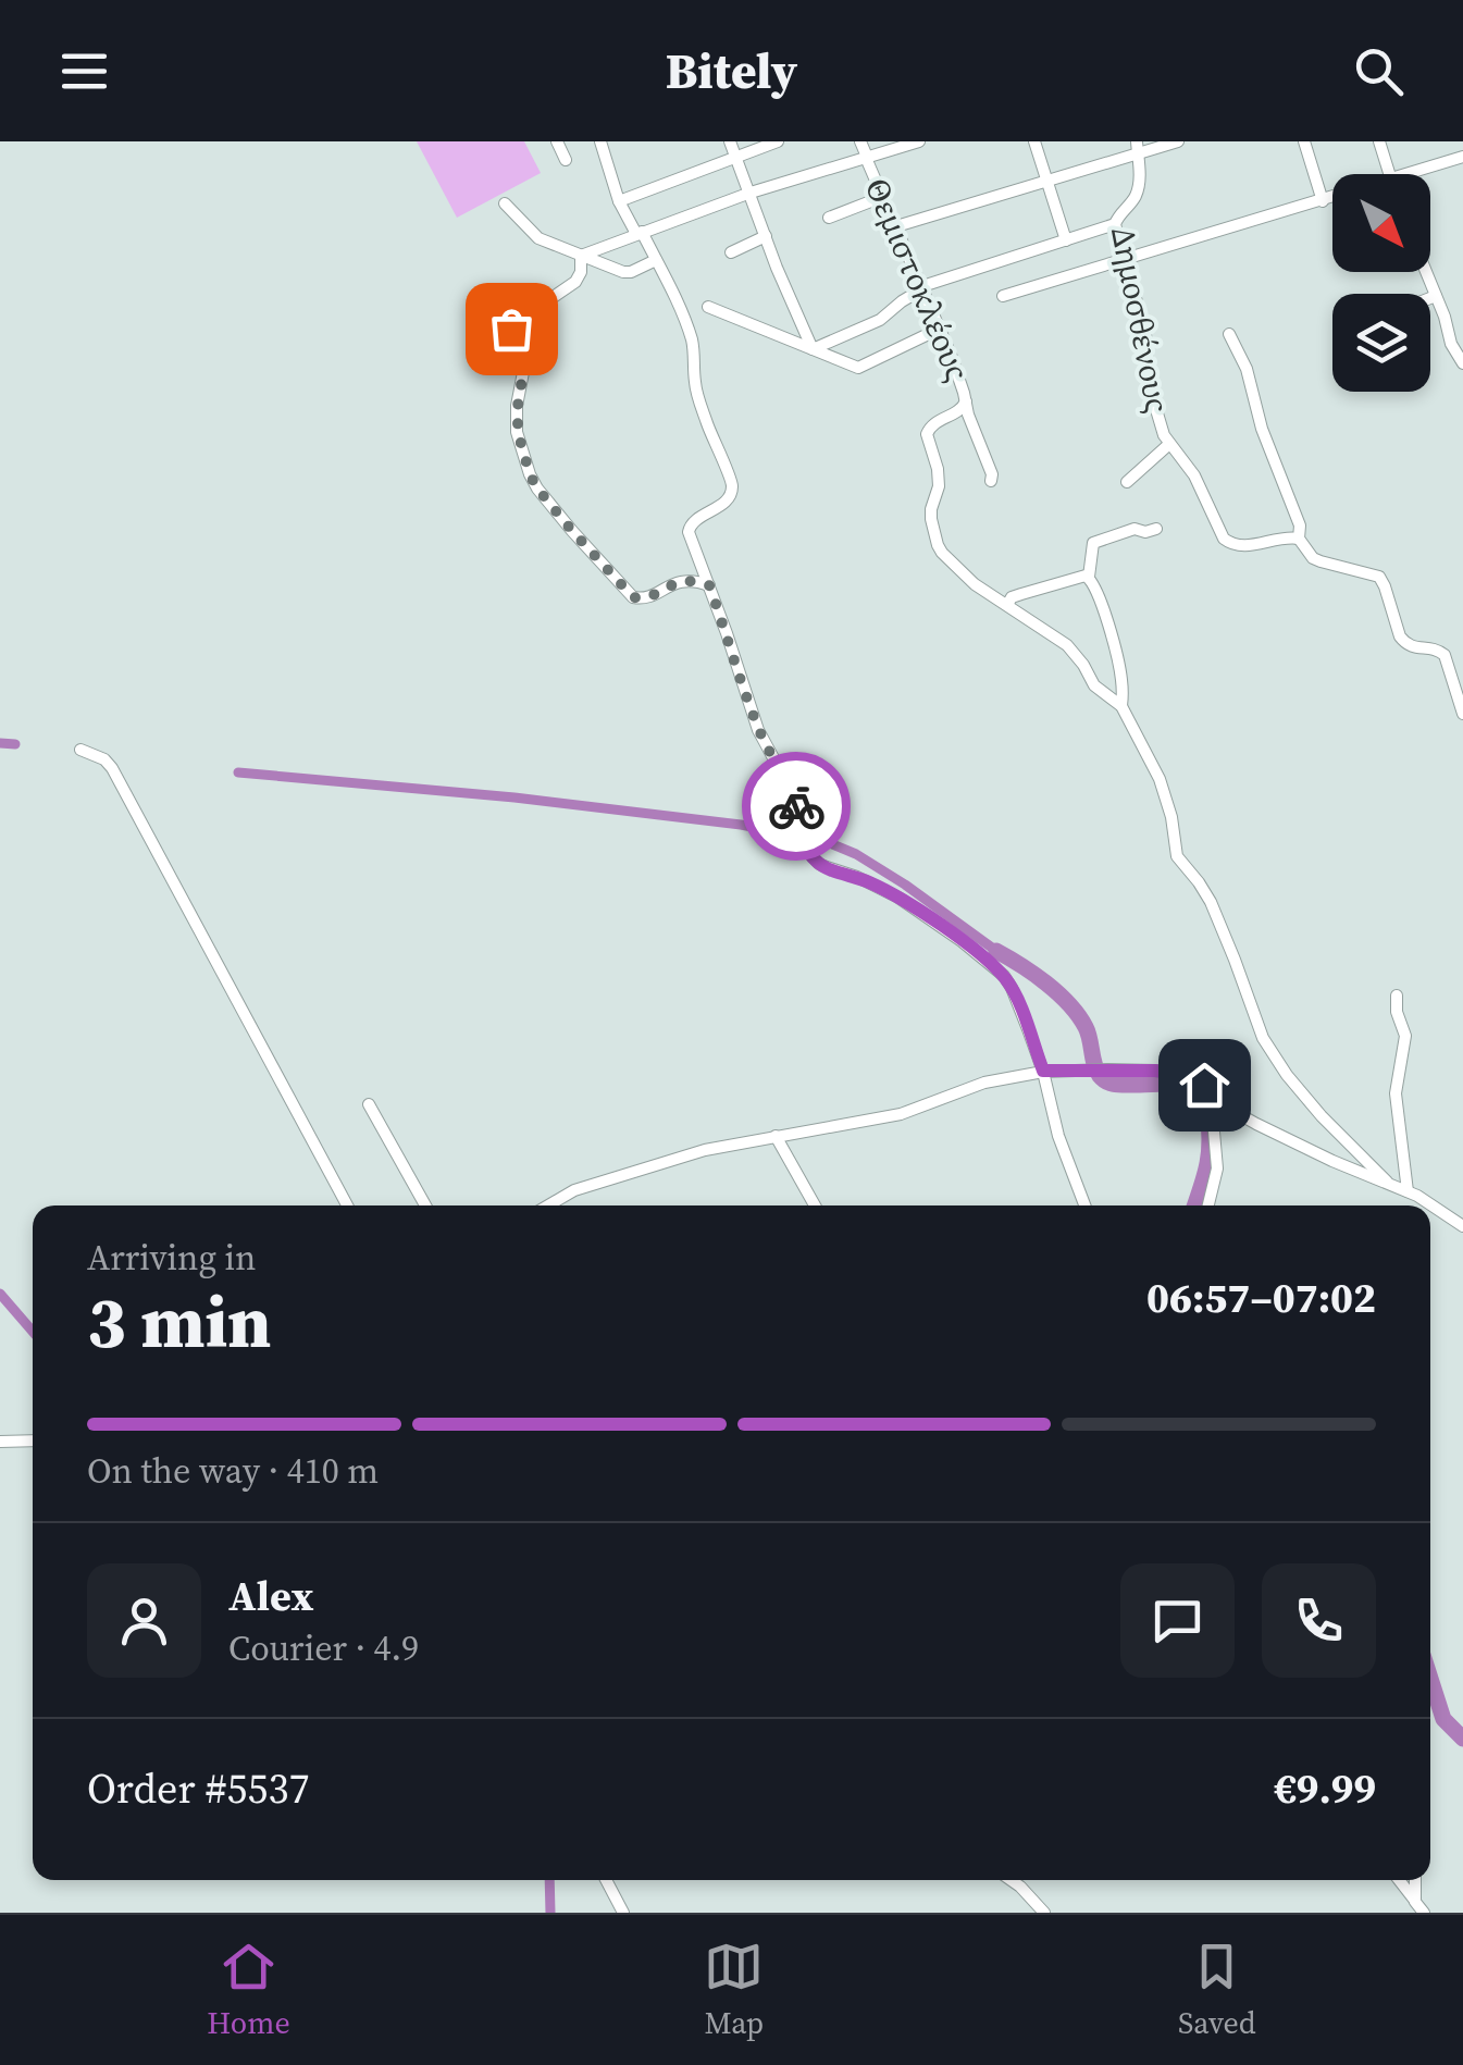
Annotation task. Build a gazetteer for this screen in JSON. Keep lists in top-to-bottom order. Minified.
{"streets":{"street":["Θεμιστοκλέους","Δημοσθένους"]},"north":"bottom right","page":{"header":"Bitely","heading":["3 min","Arriving in","06:57–07:02"],"panel":["Alex","Courier · 4.9","Order #5537","€9.99"],"bar":"On the way · 410 m","tabs":["Home","Map","Saved"]}}
